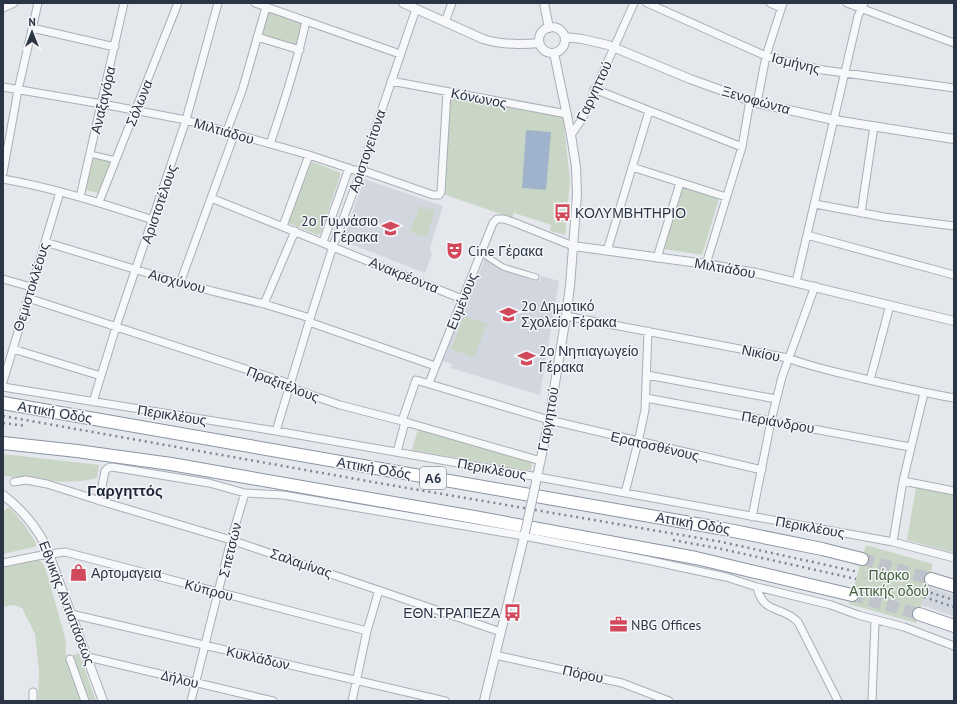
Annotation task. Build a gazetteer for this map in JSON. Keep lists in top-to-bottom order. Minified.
{"streets":{"highway":["Αττική Οδός","Α6"],"street":["Ισμήνης","Γαργηττού","Κόνωνος","Αναξαγόρα","Ξενοφώντα","Σόλωνα","Μιλτιάδου","Αριστογείτονα","Αριστοτέλους","Ανακρέοντα","Αισχύνου","Θεμιστοκλέους","Ευμένους","Νικίου","Πραξιτέλους","Περικλέους","Περιάνδρου","Ερατοσθένους","Σπετσών","Σαλαμίνας","Κύπρου","Εθνικής Αντιστάσεως","Κυκλάδων","Πόρου","Δήλου"]},"crossings":[["Γαργηττού","Ξενοφώντα"],["Γαργηττού","Μιλτιάδου"],["Γαργηττού","Νικίου"],["Γαργηττού","Πραξιτέλους"],["Γαργηττού","Περικλέους"],["Γαργηττού","Ερατοσθένους"],["Γαργηττού","Σαλαμίνας"],["Γαργηττού","Πόρου"],["Κόνωνος","Μιλτιάδου"],["Κόνωνος","Αριστογείτονα"],["Αναξαγόρα","Μιλτιάδου"],["Σόλωνα","Μιλτιάδου"],["Μιλτιάδου","Αριστογείτονα"],["Μιλτιάδου","Αριστοτέλους"],["Μιλτιάδου","Ευμένους"],["Αριστογείτονα","Ανακρέοντα"],["Αριστογείτονα","Αισχύνου"],["Αριστογείτονα","Πραξιτέλους"],["Αριστογείτονα","Περικλέους"],["Αριστοτέλους","Αισχύνου"],["Αριστοτέλους","Πραξιτέλους"],["Αριστοτέλους","Περικλέους"],["Ανακρέοντα","Ευμένους"],["Αισχύνου","Θεμιστοκλέους"],["Αισχύνου","Ευμένους"],["Θεμιστοκλέους","Πραξιτέλους"],["Ευμένους","Ερατοσθένους"],["Πραξιτέλους","Ερατοσθένους"],["Σπετσών","Σαλαμίνας"],["Σπετσών","Κύπρου"],["Σπετσών","Κυκλάδων"],["Σπετσών","Δήλου"],["Κύπρου","Εθνικής Αντιστάσεως"],["Εθνικής Αντιστάσεως","Κυκλάδων"],["Εθνικής Αντιστάσεως","Δήλου"]],"districts":["Γαργηττός"],"parks":["Πάρκο Αττικής οδού"],"places":{"bus stop":["ΚΟΛΥΜΒΗΤΗΡΙΟ","ΕΘΝ.ΤΡΑΠΕΖΑ"],"school or university":["2ο Γυμνάσιο Γέρακα","2ο Δημοτικό Σχολείο Γέρακα","2ο Νηπιαγωγείο Γέρακα"],"theatre":["Cine Γέρακα"],"shop":["Αρτομαγεια"],"office":["NBG Offices"]},"north":"top"}
